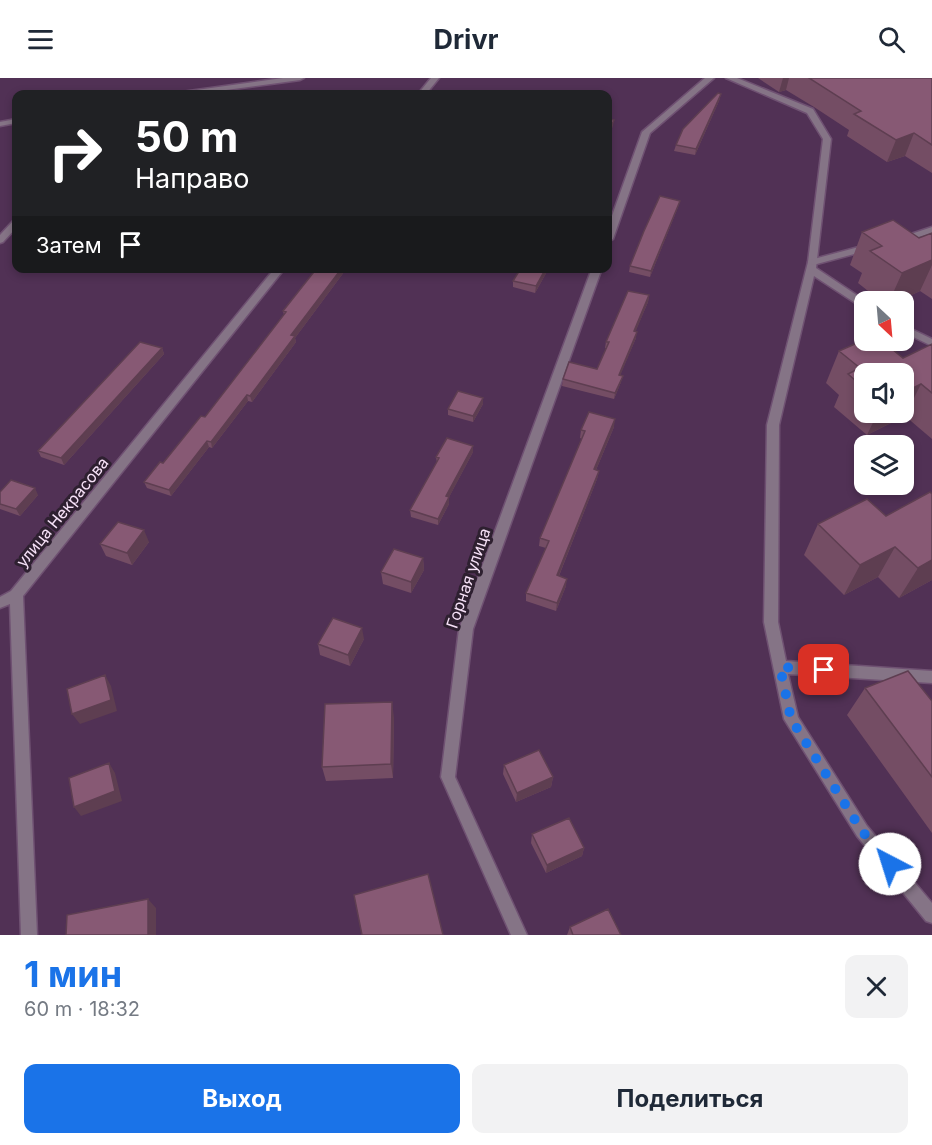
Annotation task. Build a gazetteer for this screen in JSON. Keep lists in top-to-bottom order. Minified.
{"streets":{"street":["улица Некрасова","Горная улица"]},"north":"bottom right","page":{"header":"Drivr","turn":["50 m","Направо"],"then":"Затем","heading":["1 мин","60 m · 18:32"],"buttons":["Выход","Поделиться"]}}
